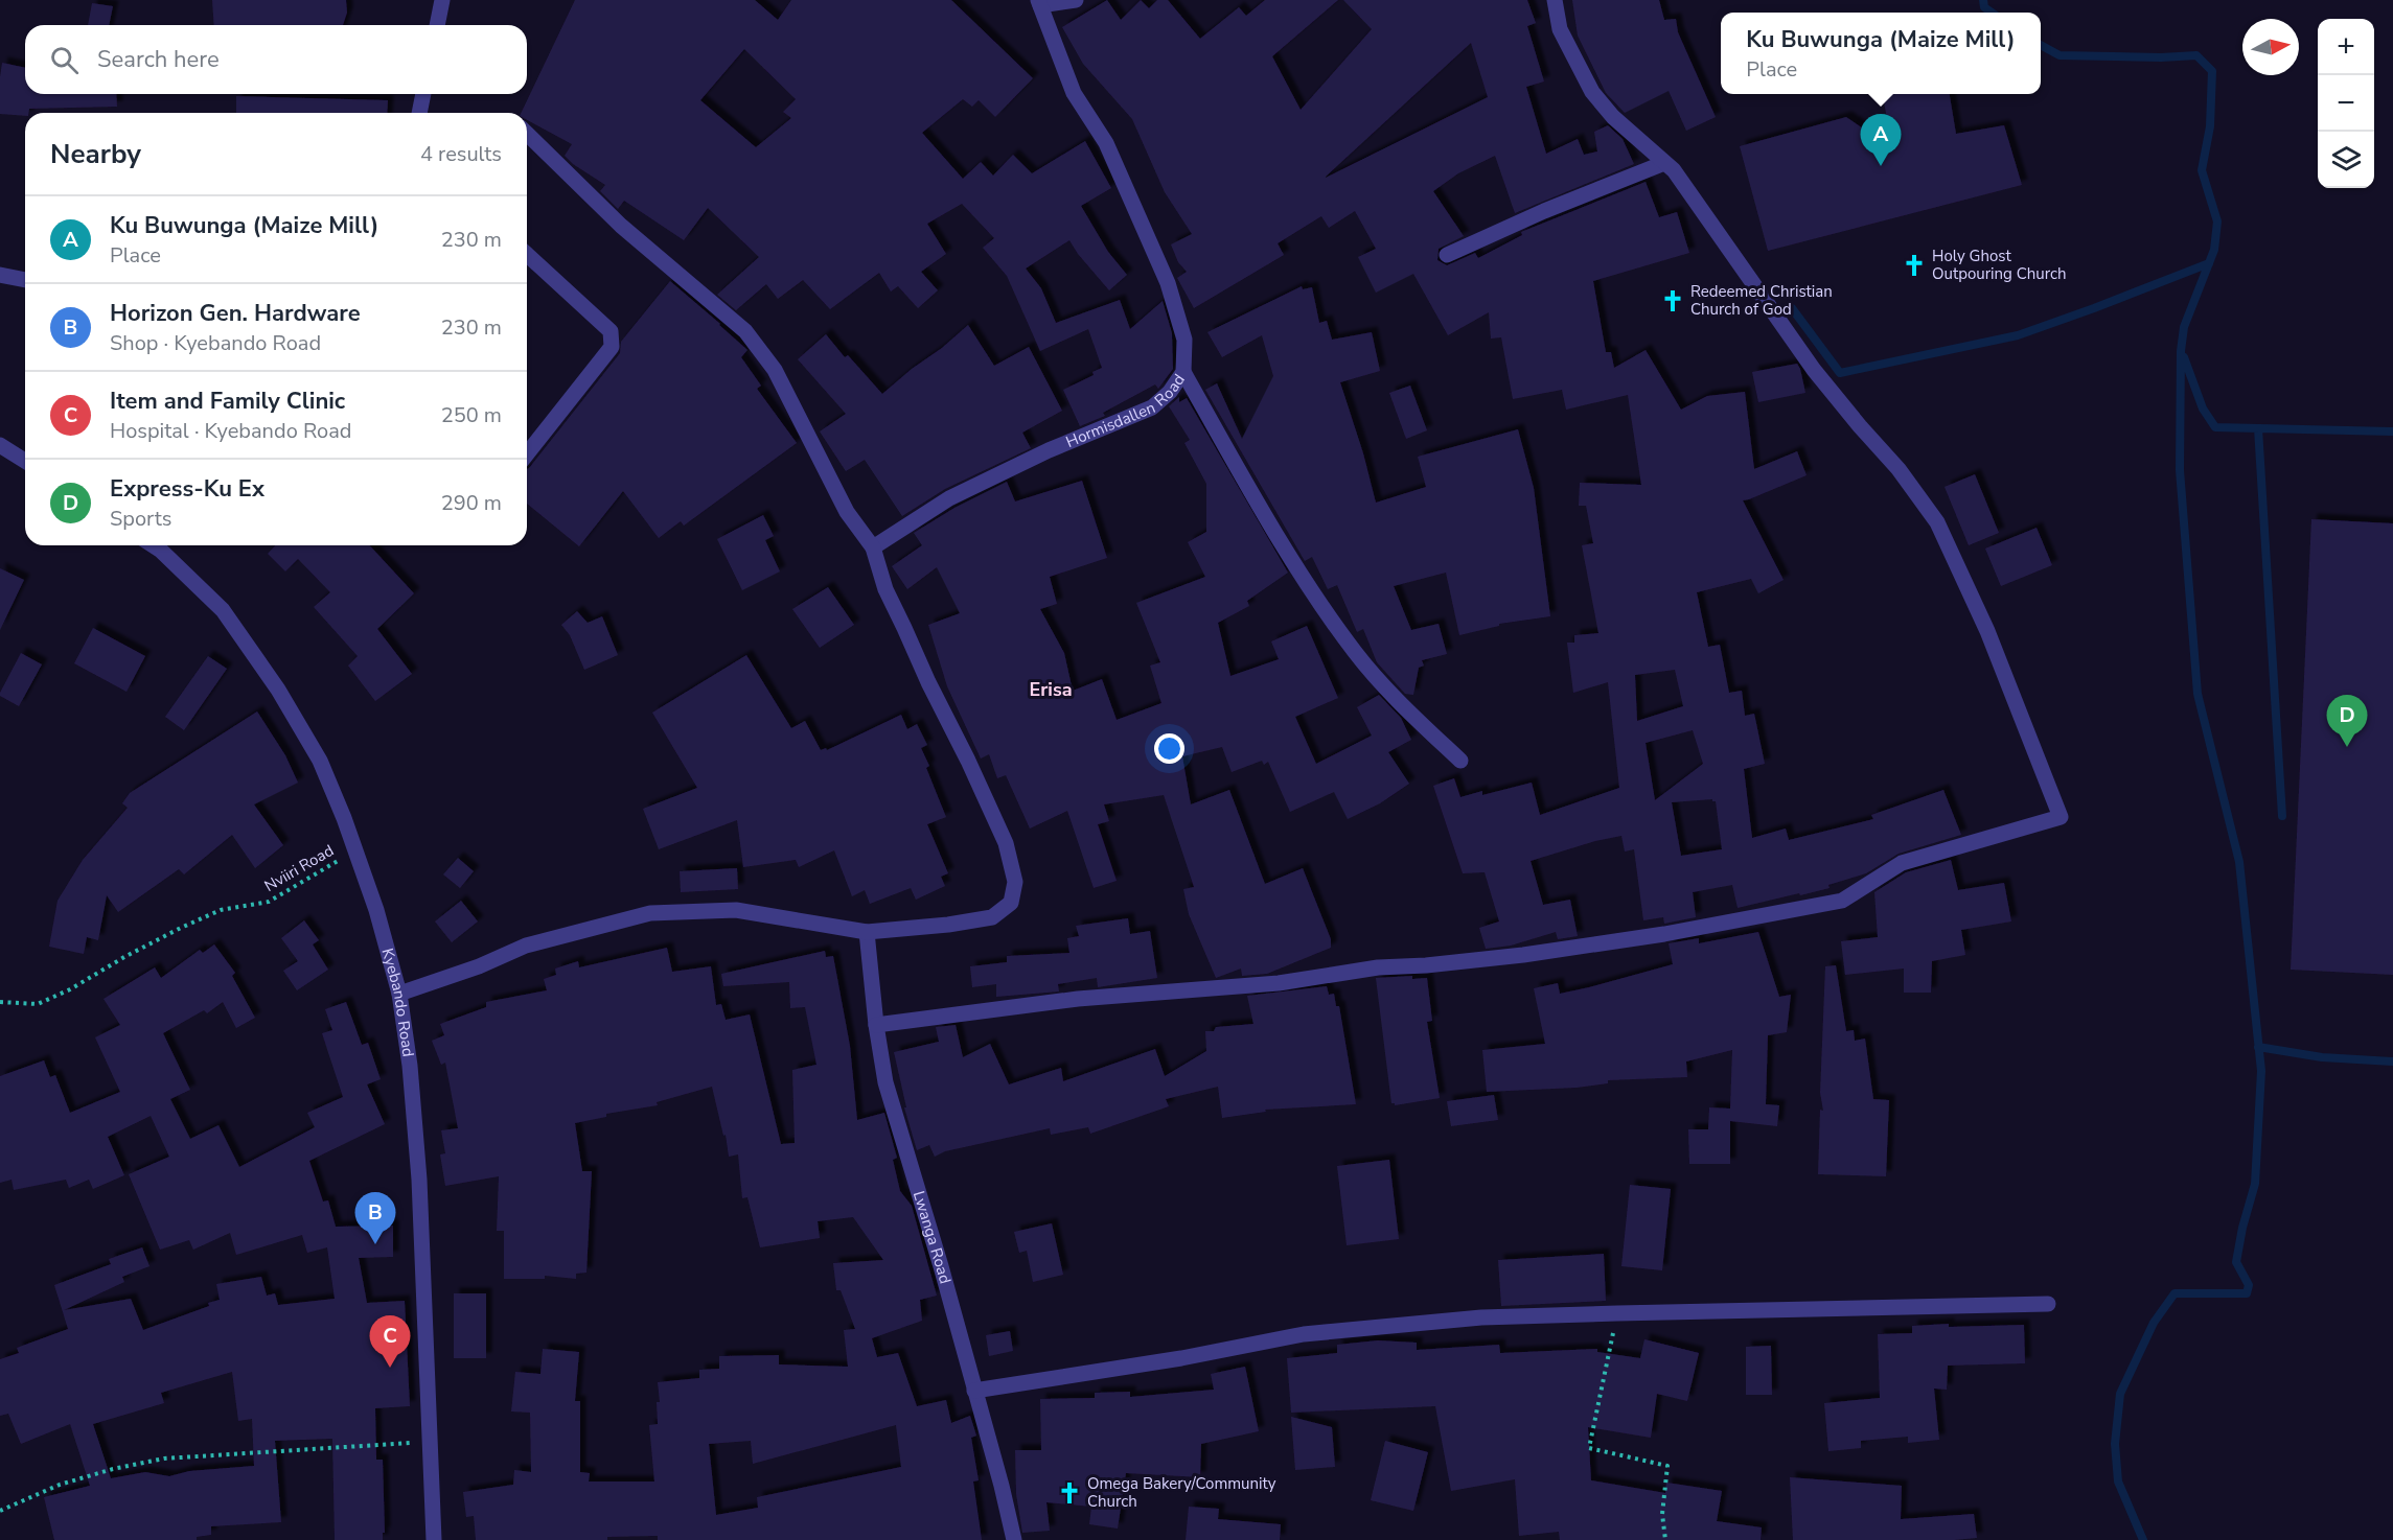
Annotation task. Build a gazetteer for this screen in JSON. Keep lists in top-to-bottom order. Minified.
{"streets":{"street":["Hormisdallen Road","Kyebando Road","Lwanga Road"],"path":["Nviiri Road"]},"crossings":[["Nviiri Road","Kyebando Road"]],"districts":["Erisa"],"places":{"church":["Holy Ghost Outpouring Church","Redeemed Christian Church of God","Omega Bakery/Community Church"]},"north":"right","page":{"popup":["Ku Buwunga (Maize Mill)","Place"],"map_buttons":["+","−"],"search":"Search here","heading":["Nearby","4 results"],"pins":["A","D","B","C"],"list":[{"mark":"A","name":"Ku Buwunga (Maize Mill)","note":"Place","value":"230 m"},{"mark":"B","name":"Horizon Gen. Hardware","note":"Shop · Kyebando Road","value":"230 m"},{"mark":"C","name":"Item and Family Clinic","note":"Hospital · Kyebando Road","value":"250 m"},{"mark":"D","name":"Express-Ku Ex","note":"Sports","value":"290 m"}]}}
